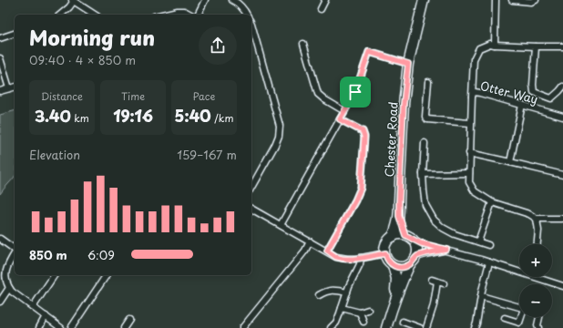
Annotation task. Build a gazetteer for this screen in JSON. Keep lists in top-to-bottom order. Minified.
{"streets":{"main road":["Chester Road"],"street":["Otter Way"]},"page":{"heading":["Morning run","09:40 · 4 × 850 m"],"stats":[["Distance","3.40 km"],["Time","19:16"],["Pace","5:40 /km"]],"chart":["Elevation","159–167 m"],"list":[{"name":"850 m","note":"6:09"}],"map_buttons":["+","−"]}}
